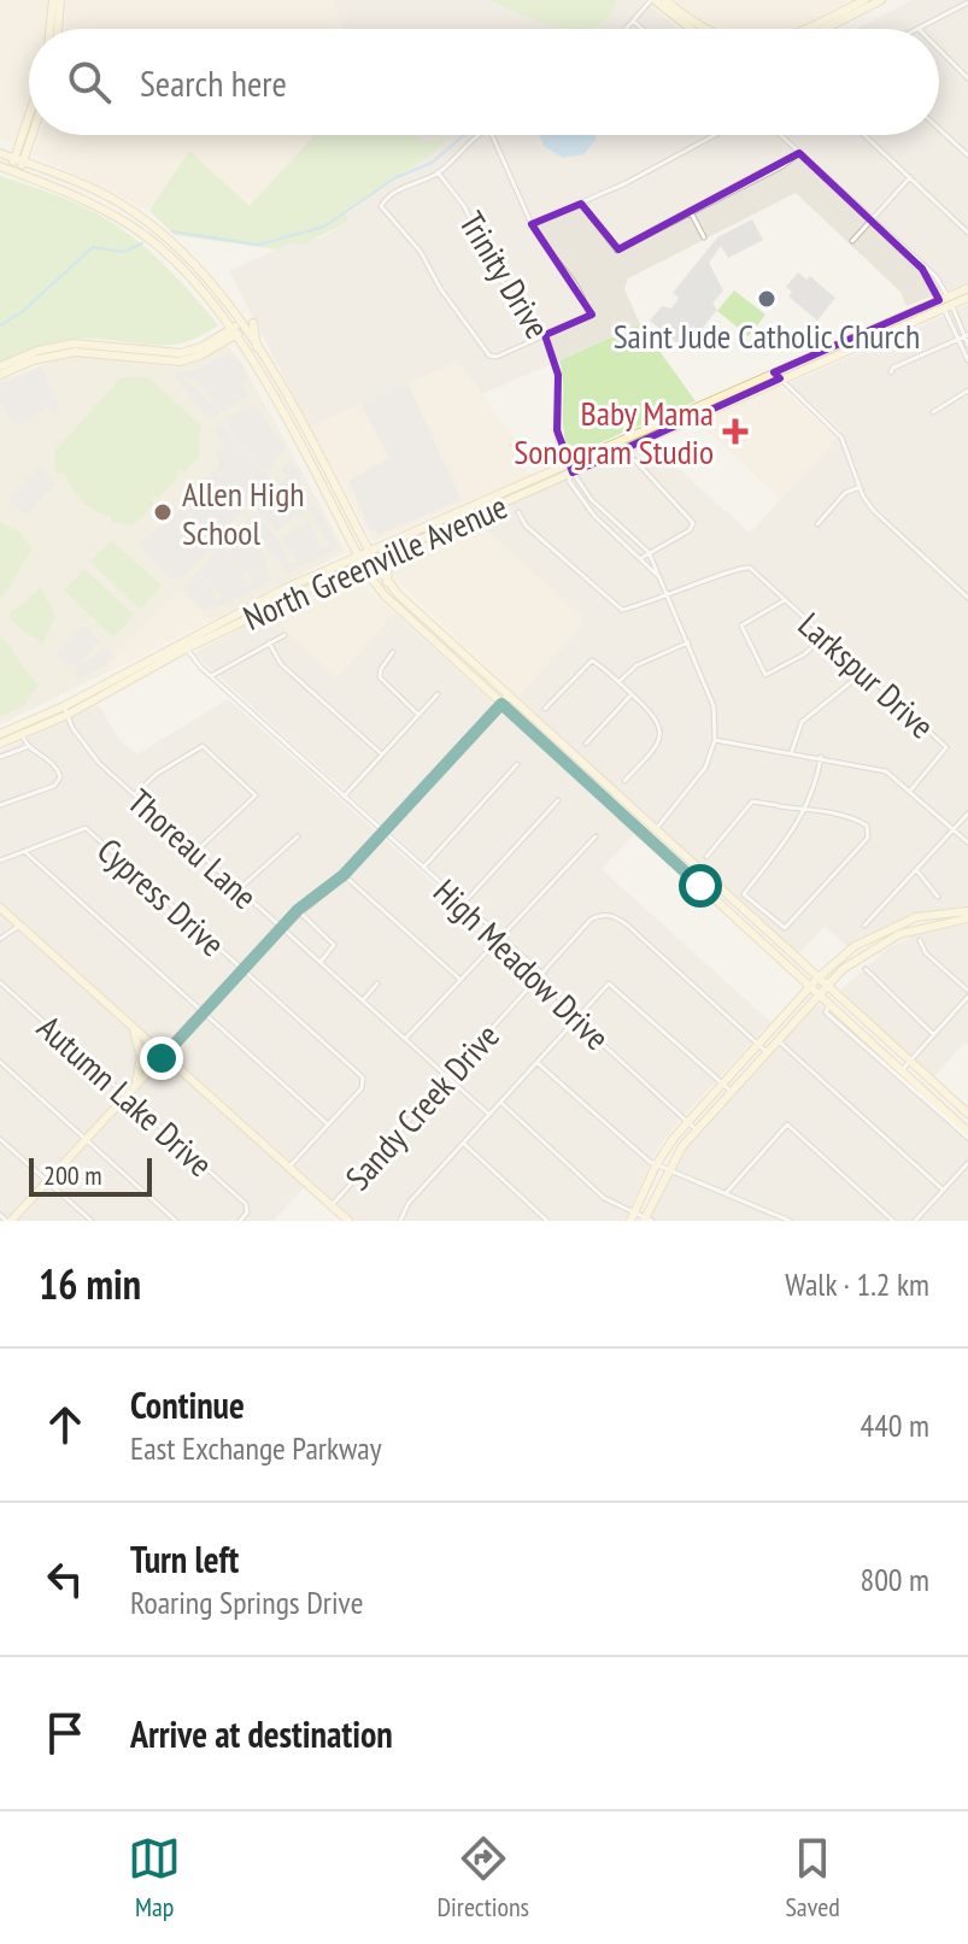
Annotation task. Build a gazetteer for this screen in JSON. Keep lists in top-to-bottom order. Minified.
{"streets":{"main road":["North Greenville Avenue"],"street":["Trinity Drive","Larkspur Drive","Thoreau Lane","Cypress Drive","High Meadow Drive","Autumn Lake Drive","Sandy Creek Drive"]},"crossings":[["Trinity Drive","North Greenville Avenue"],["North Greenville Avenue","Thoreau Lane"],["North Greenville Avenue","High Meadow Drive"],["Thoreau Lane","Sandy Creek Drive"],["High Meadow Drive","Sandy Creek Drive"]],"places":{"other":["Saint Jude Catholic Church","Allen High School"],"health":["Baby Mama Sonogram Studio"]},"scale_bar":"200 m","page":{"search":"Search here","scale":"200 m","heading":["16 min","Walk · 1.2 km"],"list":[["Continue","East Exchange Parkway","440 m"],["Turn left","Roaring Springs Drive","800 m"],"Arrive at destination"],"nav":["Map","Directions","Saved"]}}
